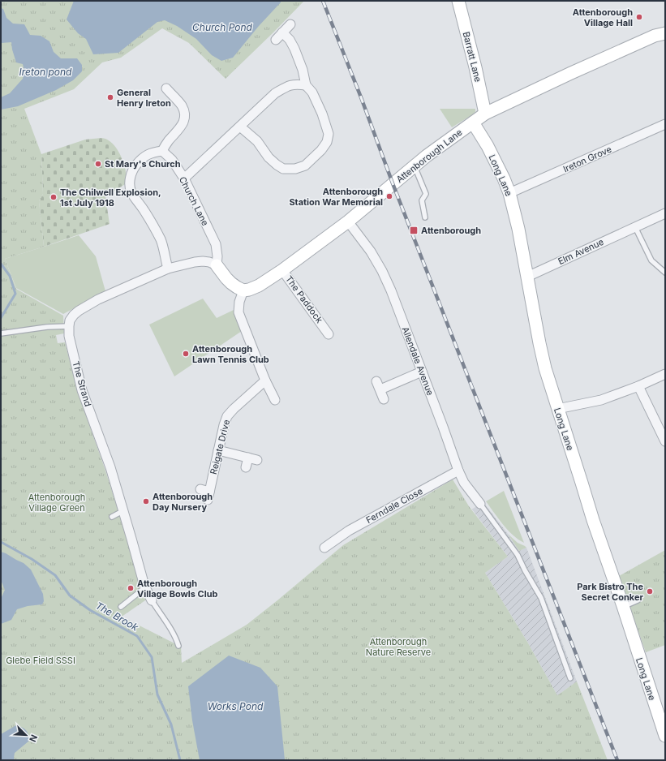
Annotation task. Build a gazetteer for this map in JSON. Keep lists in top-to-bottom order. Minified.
{"streets":{"street":["Barratt Lane","Attenborough Lane","Ireton Grove","Long Lane","Church Lane","Elm Avenue","The Paddock","Allendale Avenue","The Strand","Reigate Drive","Ferndale Close"]},"crossings":[["Barratt Lane","Attenborough Lane"],["Attenborough Lane","Long Lane"],["Attenborough Lane","The Paddock"],["Attenborough Lane","Allendale Avenue"],["Ireton Grove","Long Lane"],["Long Lane","Elm Avenue"],["Allendale Avenue","Ferndale Close"]],"water":["Church Pond","Ireton pond","The Brook","Works Pond"],"parks":["Attenborough Village Green","Attenborough Nature Reserve","Glebe Field SSSI"],"places":{"other":["Attenborough Village Hall","General Henry Ireton","St Mary's Church","Attenborough Station War Memorial","The Chilwell Explosion, 1st July 1918","Attenborough Lawn Tennis Club","Attenborough Day Nursery","Attenborough Village Bowls Club","Park Bistro The Secret Conker"],"transit":["Attenborough"]},"north":"bottom right"}
